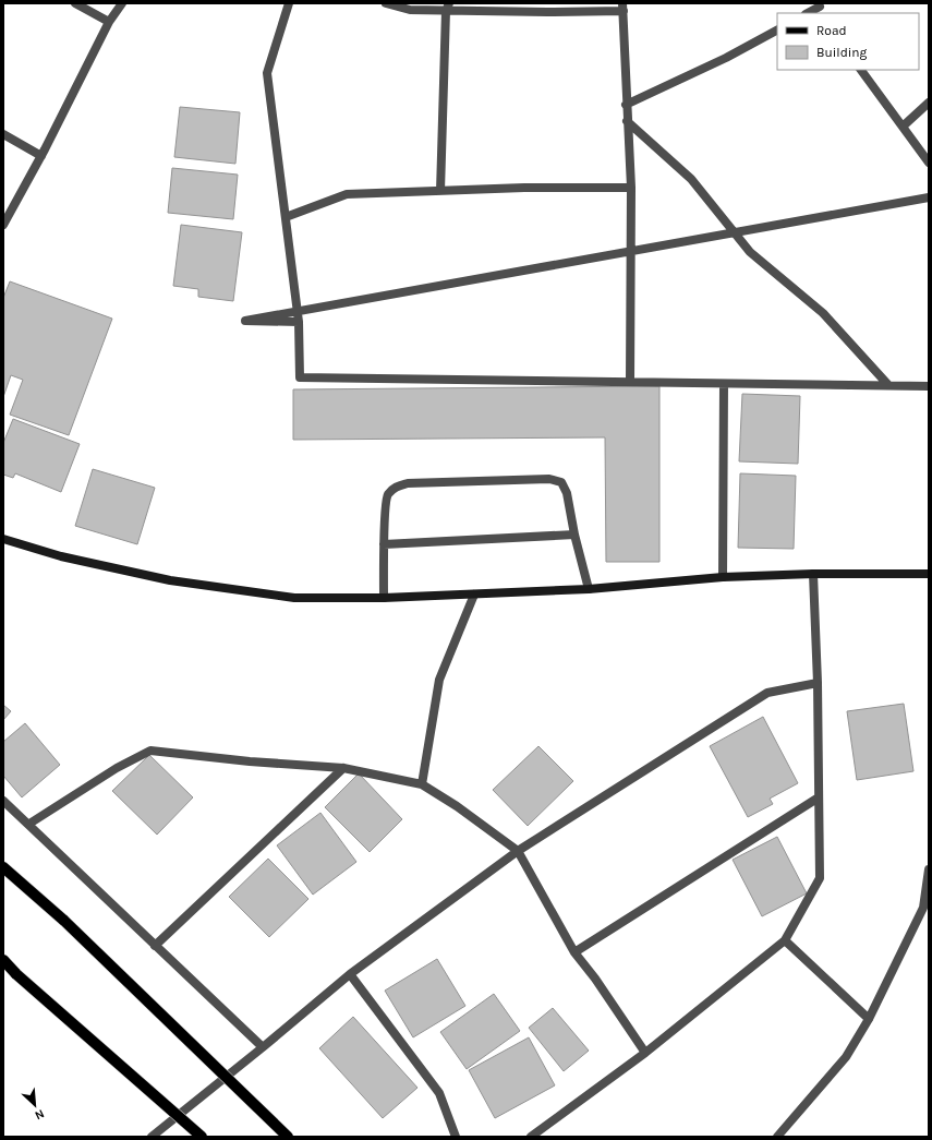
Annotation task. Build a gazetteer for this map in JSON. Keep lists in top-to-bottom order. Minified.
{"legend":["Road","Building"],"north":"bottom right"}
